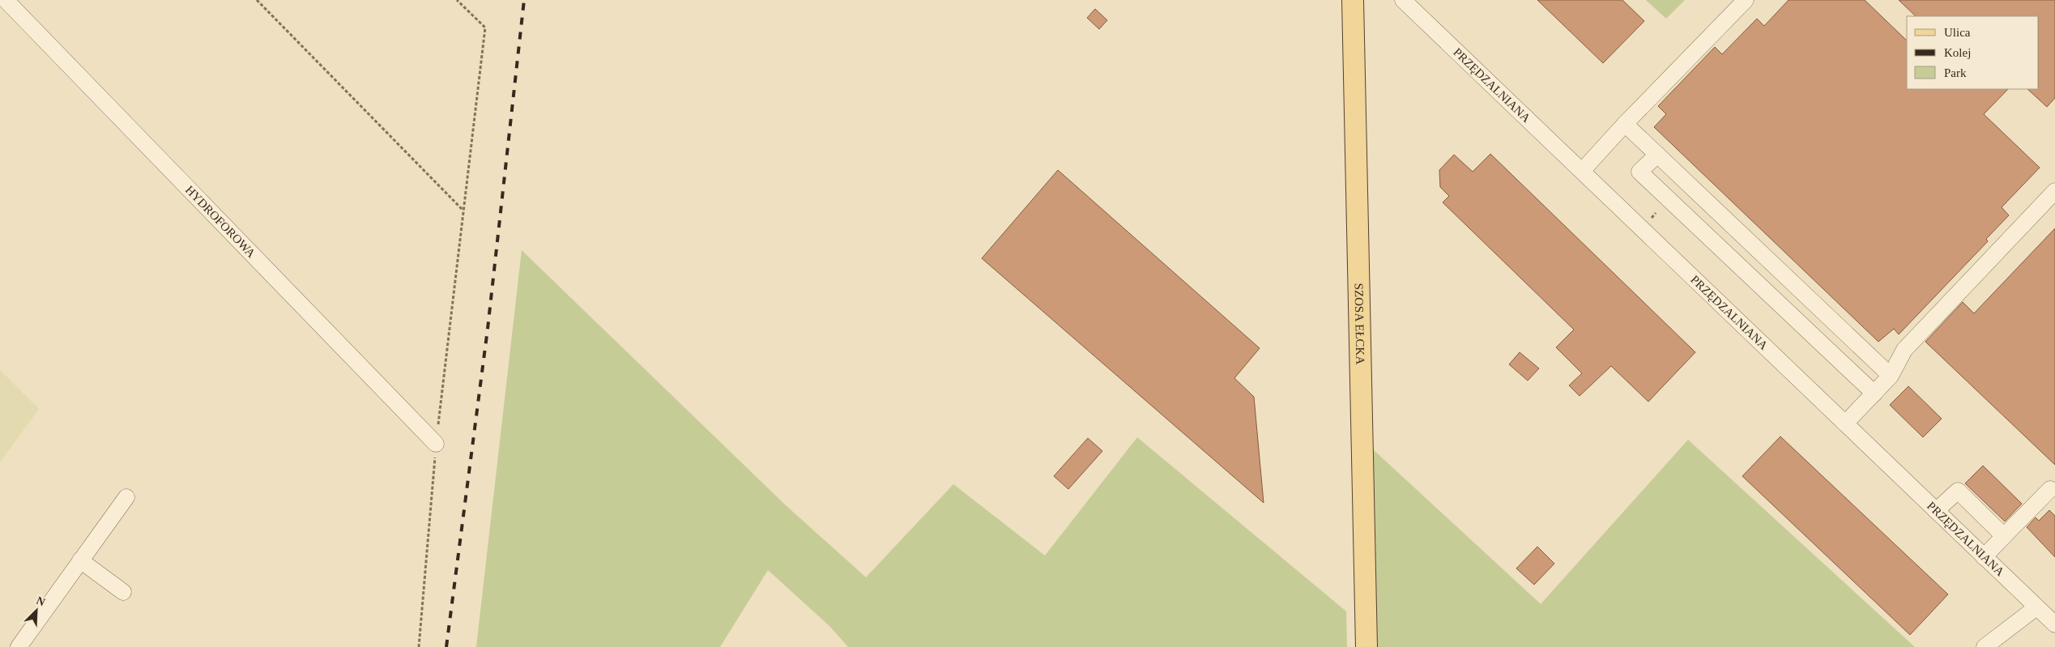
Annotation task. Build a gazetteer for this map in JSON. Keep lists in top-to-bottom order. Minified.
{"streets":{"main road":["SZOSA EŁCKA"],"street":["PRZĘDZALNIANA","HYDROFOROWA"]},"legend":["Ulica","Kolej","Park"],"north":"top right"}
